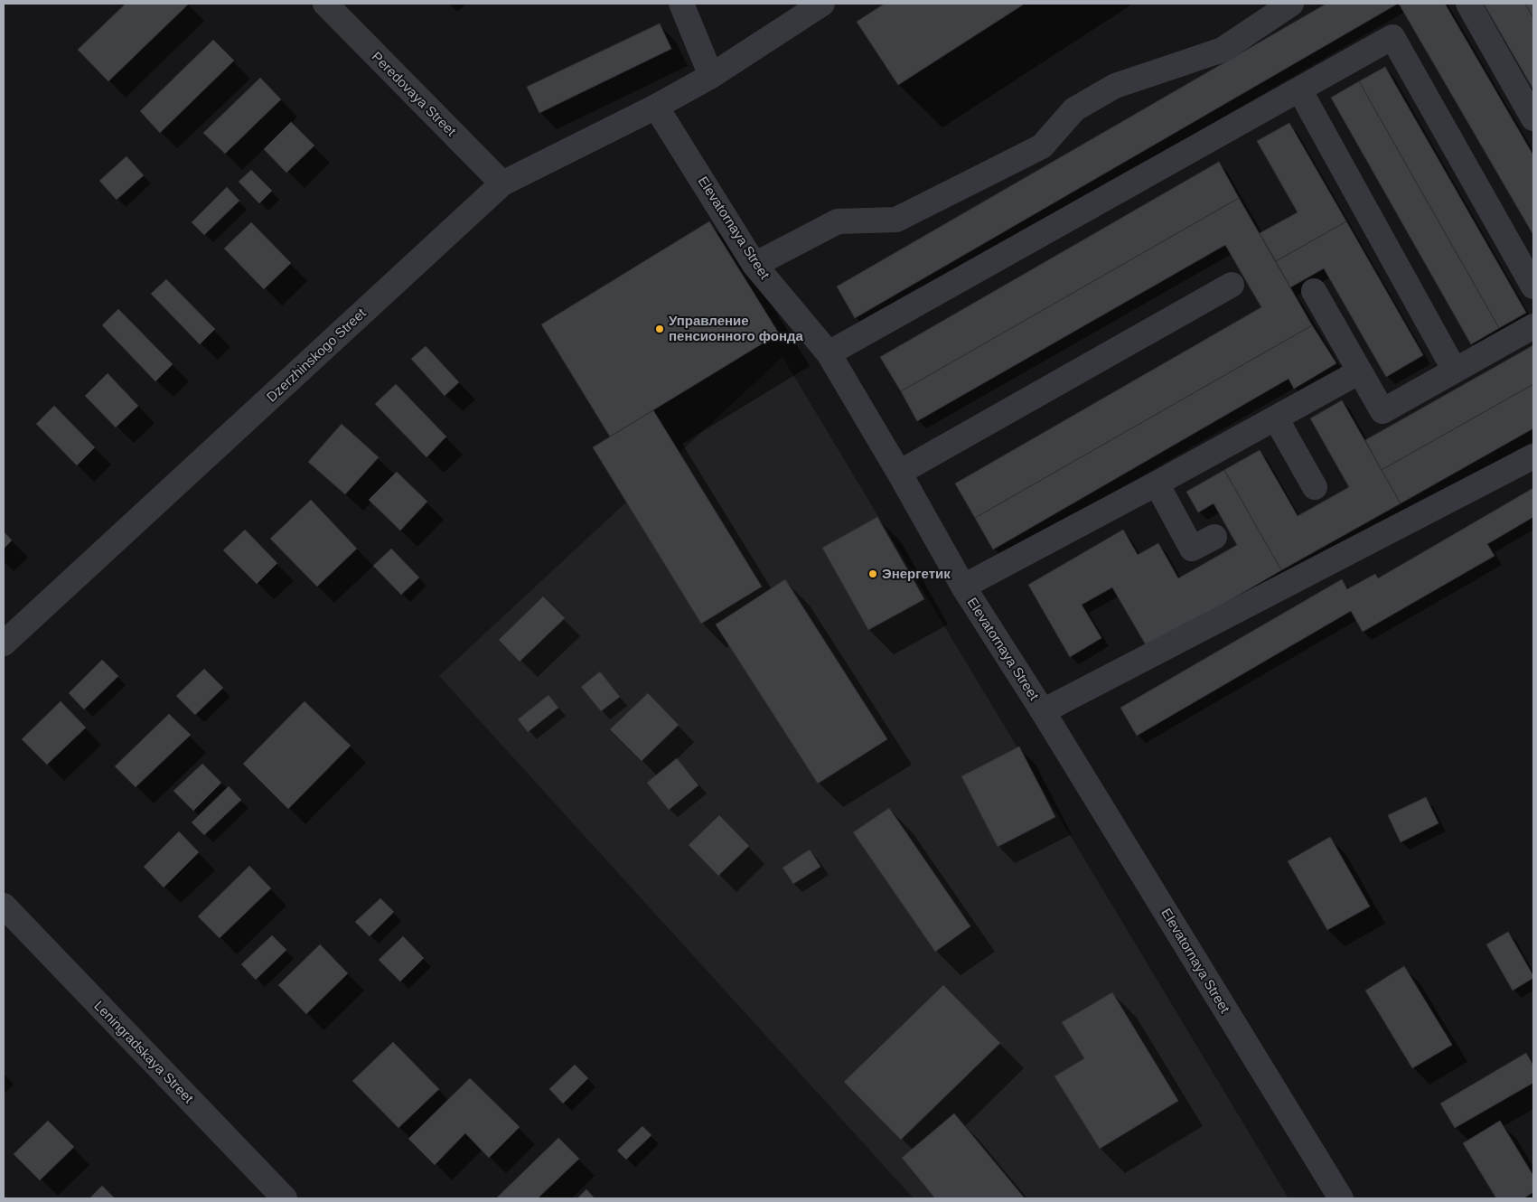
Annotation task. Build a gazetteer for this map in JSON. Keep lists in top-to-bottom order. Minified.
{"streets":{"street":["Peredovaya Street","Elevatornaya Street","Dzerzhinskogo Street","Leningradskaya Street"]},"crossings":[["Peredovaya Street","Dzerzhinskogo Street"],["Elevatornaya Street","Dzerzhinskogo Street"]],"places":["Управление пенсионного фонда","Энергетик"]}
